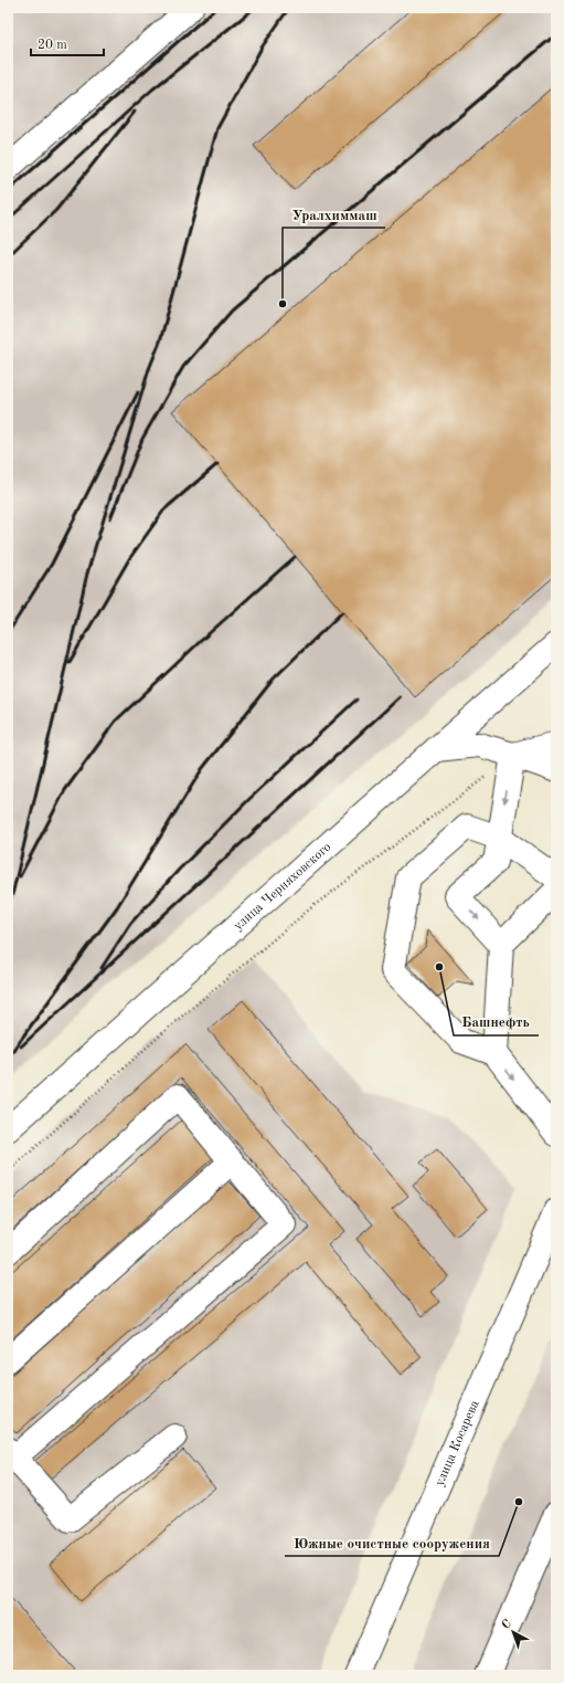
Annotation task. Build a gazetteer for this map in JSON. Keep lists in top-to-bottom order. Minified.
{"streets":{"street":["улица Черняховского","улица Косарева"]},"places":["Уралхиммаш","Башнефть","Южные очистные сооружения"],"scale_bar":"20 m","north":"top left"}
